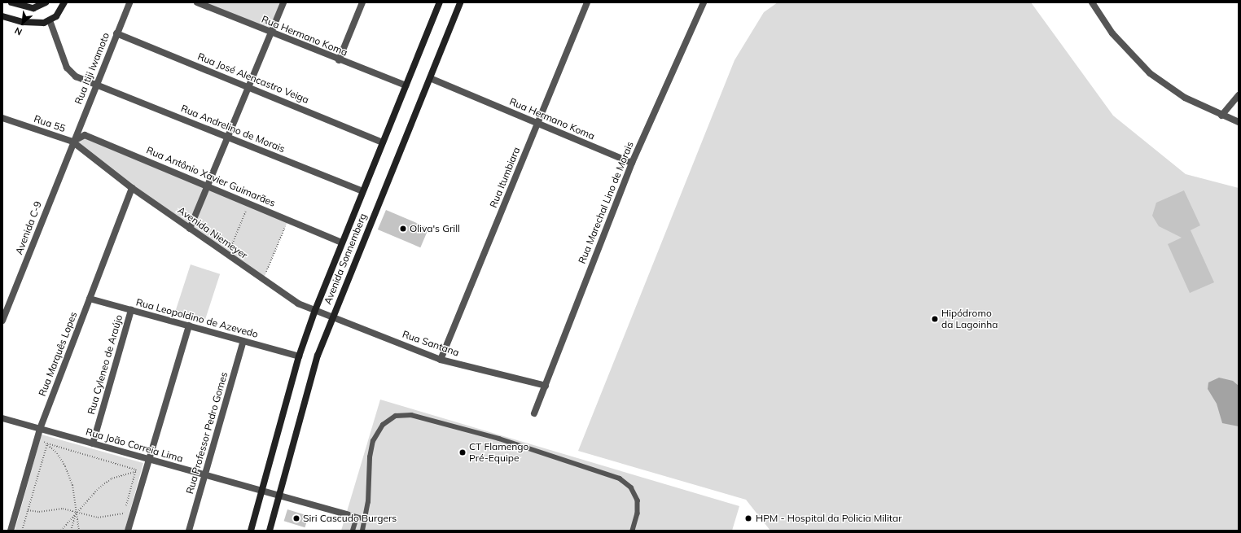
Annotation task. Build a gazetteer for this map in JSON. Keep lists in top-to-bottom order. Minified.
{"streets":{"street":["Rua Hermano Koma","Rua Itiji Iwamoto","Rua José Alencastro Veiga","Rua 55","Rua Andrelino de Morais","Rua Antônio Xavier Guimarães","Rua Itumbiara","Rua Marechal Lino de Morais","Avenida C-9","Avenida Niemeyer","Avenida Sonnemberg","Rua Leopoldino de Azevedo","Rua Santana","Rua Marquês Lopes","Rua Cyleneo de Araújo","Rua Professor Pedro Gomes","Rua João Correia Lima"]},"crossings":[["Rua Hermano Koma","Rua Itumbiara"],["Rua Hermano Koma","Rua Marechal Lino de Morais"],["Rua Hermano Koma","Avenida Sonnemberg"],["Rua Itiji Iwamoto","Rua José Alencastro Veiga"],["Rua Itiji Iwamoto","Rua 55"],["Rua Itiji Iwamoto","Rua Andrelino de Morais"],["Rua Itiji Iwamoto","Rua Antônio Xavier Guimarães"],["Rua Itiji Iwamoto","Avenida C-9"],["Rua José Alencastro Veiga","Avenida Sonnemberg"],["Rua 55","Rua Antônio Xavier Guimarães"],["Rua 55","Avenida C-9"],["Rua 55","Avenida Niemeyer"],["Rua Andrelino de Morais","Avenida Sonnemberg"],["Rua Antônio Xavier Guimarães","Avenida C-9"],["Rua Antônio Xavier Guimarães","Avenida Sonnemberg"],["Rua Itumbiara","Rua Santana"],["Rua Marechal Lino de Morais","Rua Santana"],["Avenida Niemeyer","Avenida Sonnemberg"],["Avenida Niemeyer","Rua Santana"],["Avenida Niemeyer","Rua Marquês Lopes"],["Avenida Sonnemberg","Rua Leopoldino de Azevedo"],["Avenida Sonnemberg","Rua Santana"],["Avenida Sonnemberg","Rua João Correia Lima"],["Rua Leopoldino de Azevedo","Rua Marquês Lopes"],["Rua Leopoldino de Azevedo","Rua Cyleneo de Araújo"],["Rua Leopoldino de Azevedo","Rua Professor Pedro Gomes"],["Rua Marquês Lopes","Rua João Correia Lima"],["Rua Cyleneo de Araújo","Rua João Correia Lima"],["Rua Professor Pedro Gomes","Rua João Correia Lima"]],"places":["Oliva's Grill","Hipódromo da Lagoinha","CT Flamengo Pré-Equipe","Siri Cascudo Burgers","HPM - Hospital da Policia Militar"],"north":"bottom left"}
